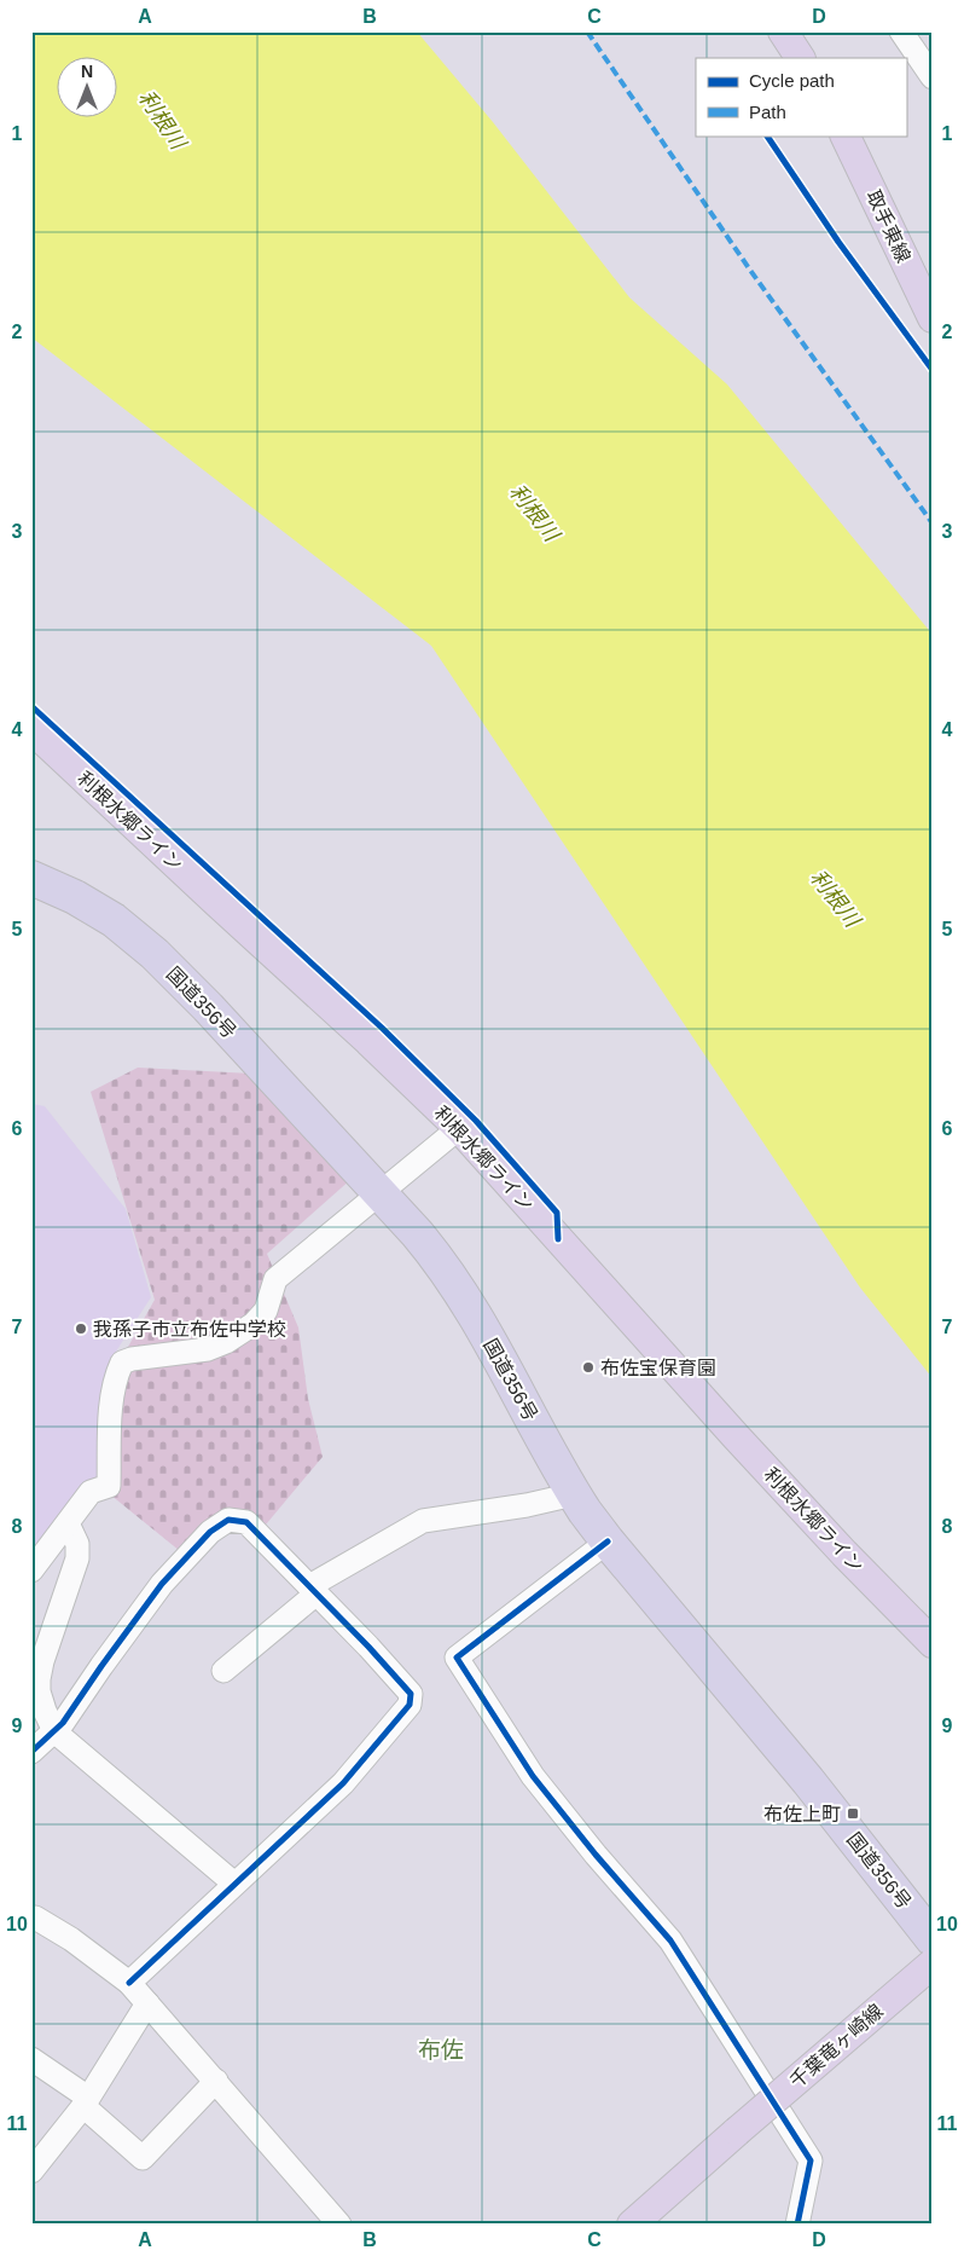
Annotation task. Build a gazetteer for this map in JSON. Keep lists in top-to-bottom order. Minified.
{"streets":{"highway":["国道356号"],"main road":["取手東線","利根水郷ライン","千葉竜ヶ崎線"]},"districts":["布佐"],"water":["利根川"],"places":{"other":["我孫子市立布佐中学校","布佐宝保育園"],"transit":["布佐上町"]},"legend":["Cycle path","Path"],"north":"top","grid":{"columns":["A","B","C","D"],"rows":["1","2","3","4","5","6","7","8","9","10","11"]}}
